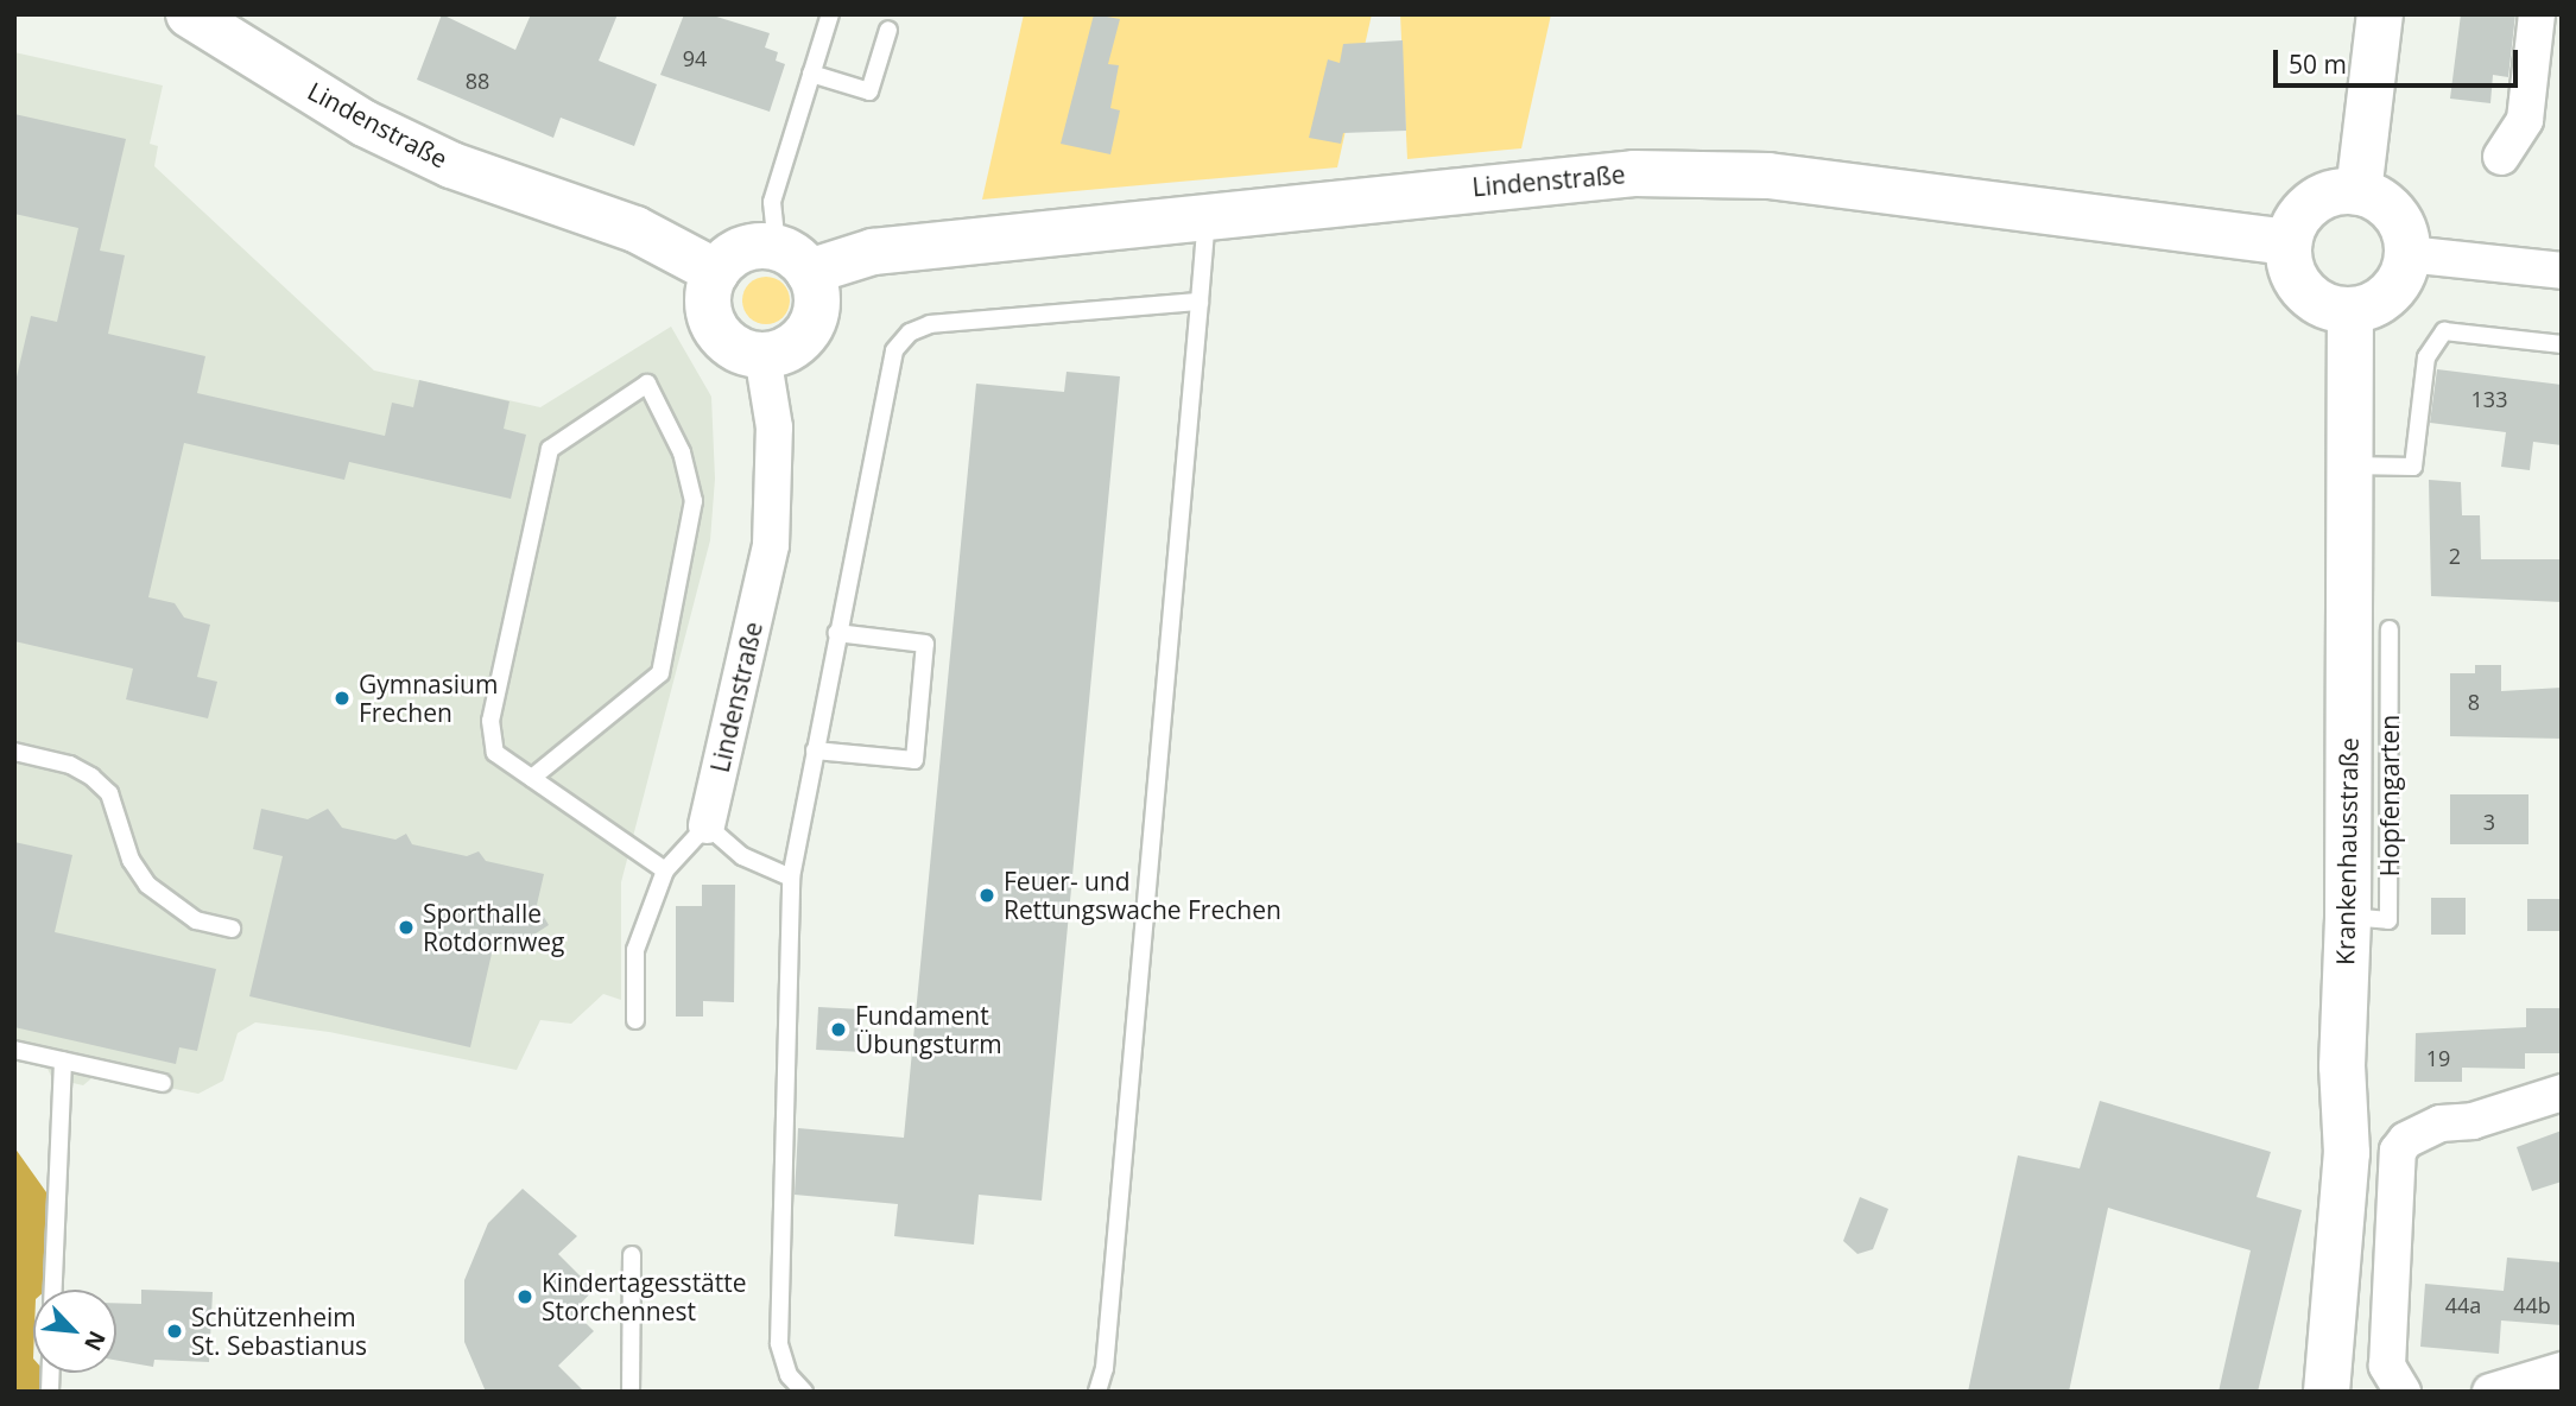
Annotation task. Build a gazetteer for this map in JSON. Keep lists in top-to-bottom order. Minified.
{"streets":{"street":["Lindenstraße","Krankenhausstraße"],"lane":["Hopfengarten"]},"crossings":[["Lindenstraße","Krankenhausstraße"],["Hopfengarten","Krankenhausstraße"]],"places":["Gymnasium Frechen","Feuer- und Rettungswache Frechen","Sporthalle Rotdornweg","Fundament Übungsturm","Kindertagesstätte Storchennest","Schützenheim St. Sebastianus"],"house_numbers":["94","88","133","2","8","3","19","44a","44b"],"scale_bar":"50 m","north":"bottom right"}
